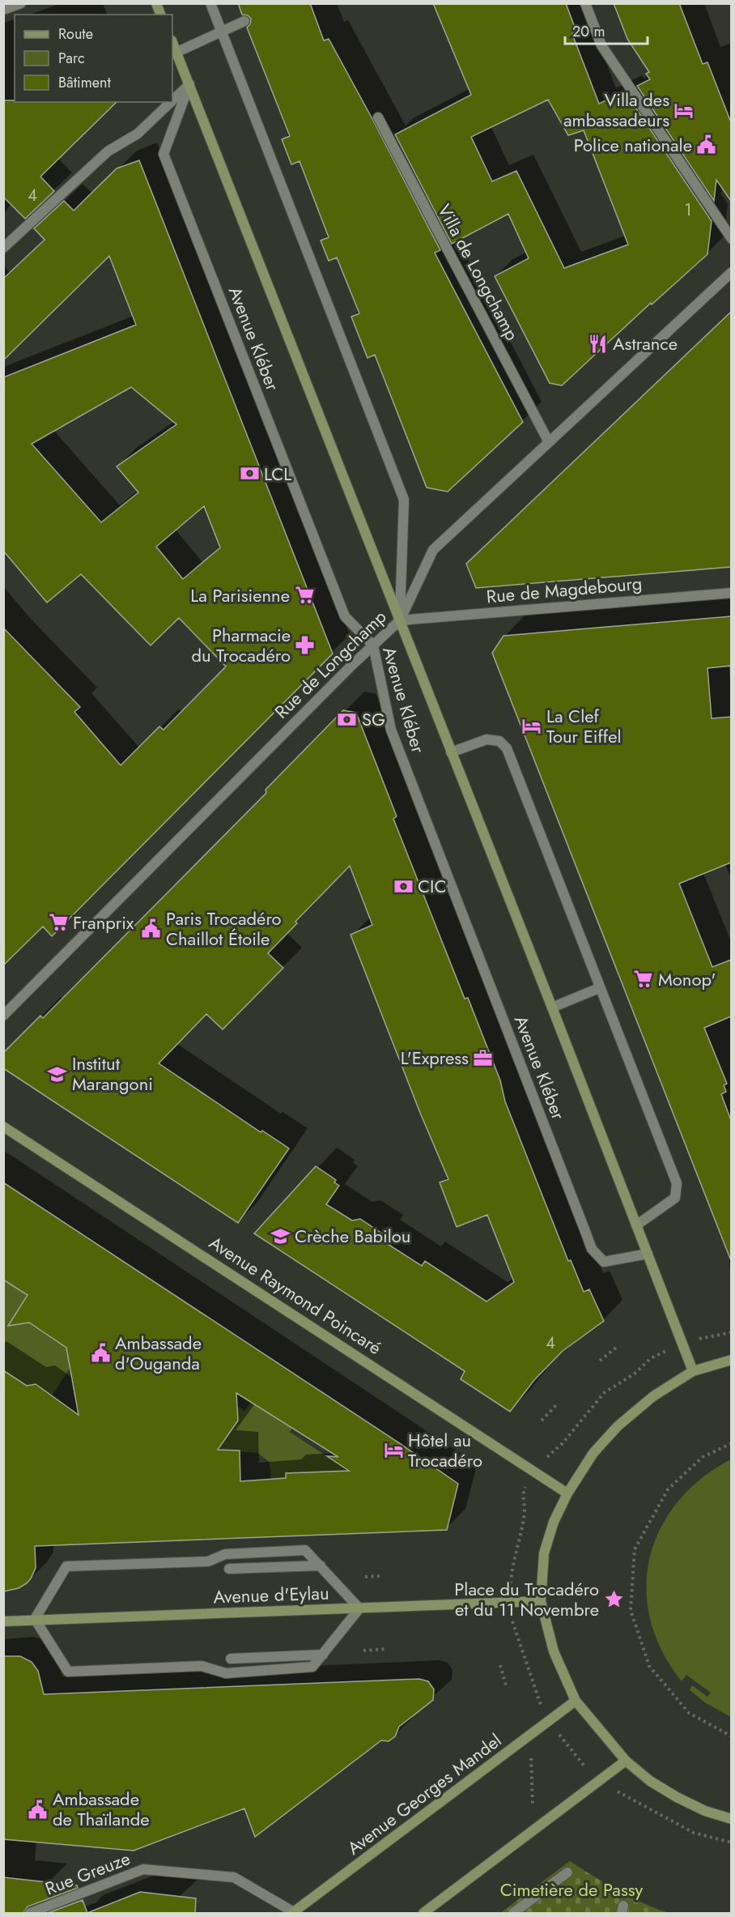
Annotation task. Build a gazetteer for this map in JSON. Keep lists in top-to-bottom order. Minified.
{"streets":{"main road":["Avenue Kléber","Avenue Raymond Poincaré","Avenue d'Eylau","Avenue Georges Mandel"],"street":["Villa de Longchamp","Rue de Magdebourg","Rue de Longchamp","Rue Greuze"]},"crossings":[["Villa de Longchamp","Rue de Longchamp"],["Avenue Kléber","Rue de Magdebourg"],["Avenue Kléber","Rue de Longchamp"],["Rue de Magdebourg","Rue de Longchamp"],["Avenue Georges Mandel","Rue Greuze"]],"parks":["Cimetière de Passy"],"places":{"hotel":["Villa des ambassadeurs","La Clef Tour Eiffel","Hôtel au Trocadéro"],"public building":["Police nationale","Paris Trocadéro Chaillot Étoile","Ambassade d'Ouganda","Ambassade de Thaïlande"],"restaurant":["Astrance"],"bank":["LCL","SG","CIC"],"supermarket":["La Parisienne","Franprix","Monop'"],"pharmacy":["Pharmacie du Trocadéro"],"office":["L'Express"],"school or university":["Institut Marangoni","Crèche Babilou"],"place":["Place du Trocadéro et du 11 Novembre"]},"house_numbers":["4","1","4"],"legend":["Route","Parc","Bâtiment"],"scale_bar":"20 m"}
